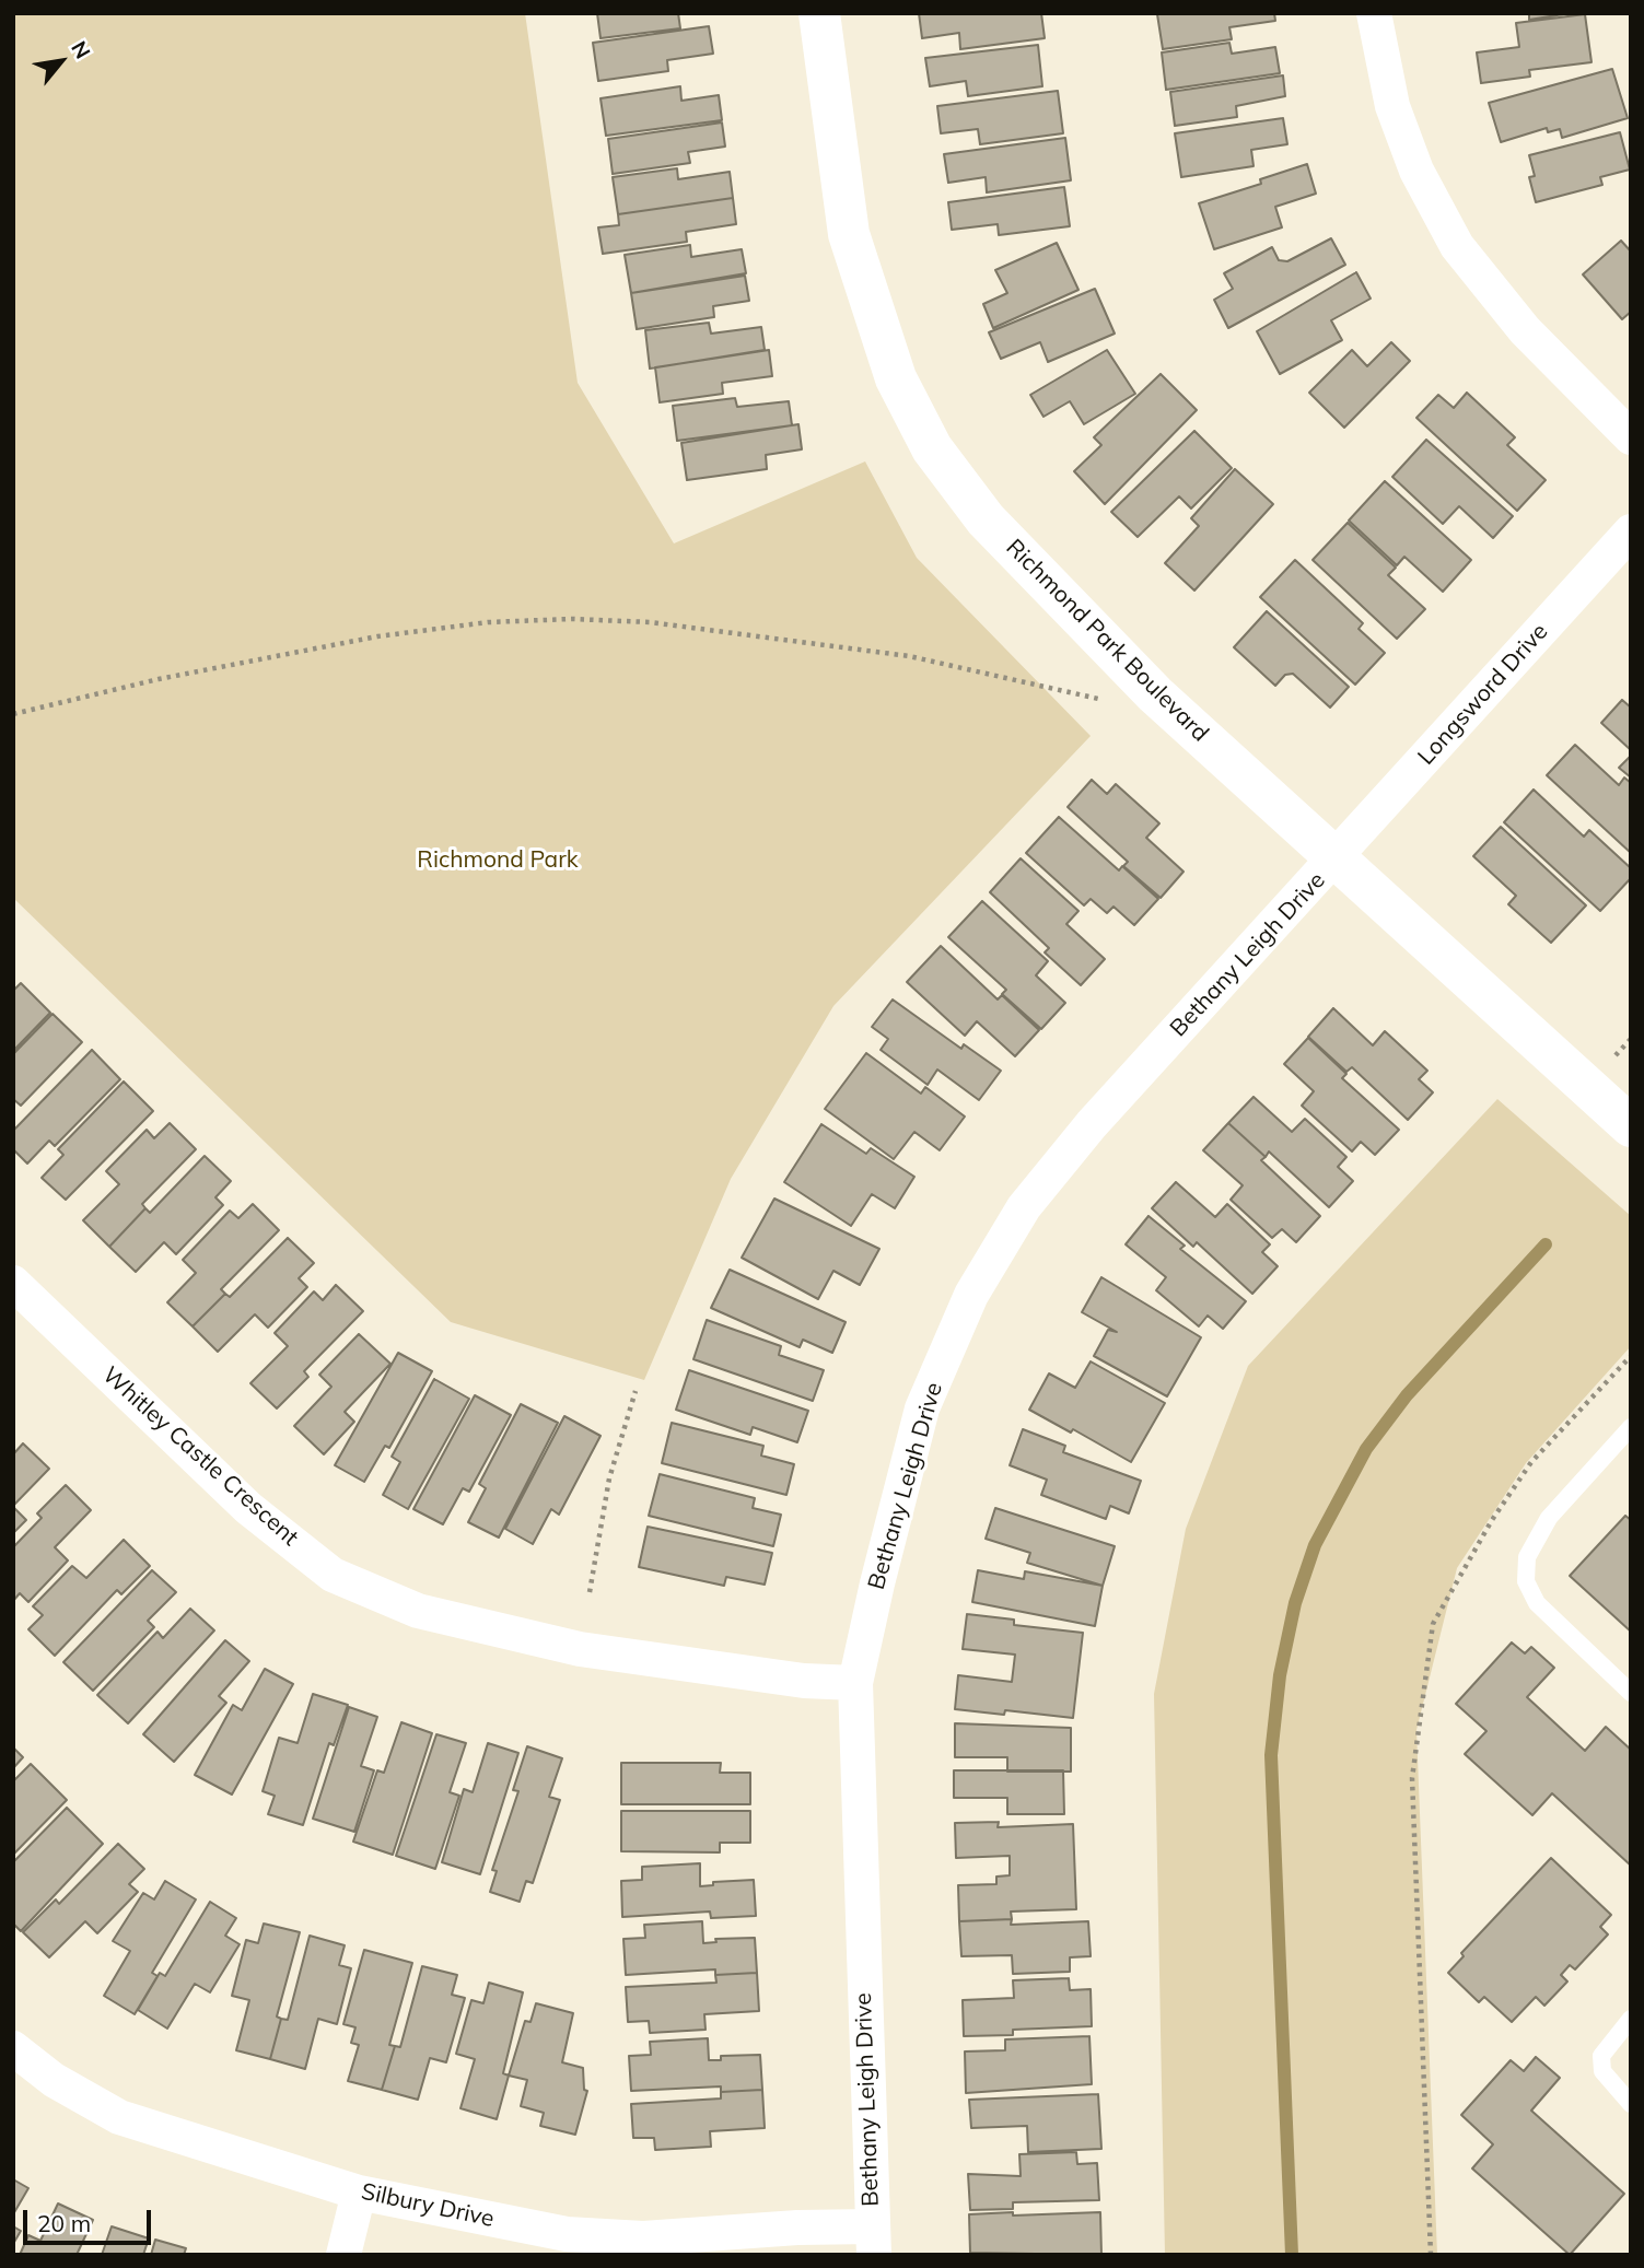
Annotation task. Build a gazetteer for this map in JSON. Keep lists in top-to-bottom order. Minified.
{"streets":{"street":["Richmond Park Boulevard","Longsword Drive","Bethany Leigh Drive","Whitley Castle Crescent","Silbury Drive"]},"crossings":[["Richmond Park Boulevard","Longsword Drive"],["Richmond Park Boulevard","Bethany Leigh Drive"],["Longsword Drive","Bethany Leigh Drive"],["Bethany Leigh Drive","Whitley Castle Crescent"],["Bethany Leigh Drive","Silbury Drive"]],"parks":["Richmond Park"],"scale_bar":"20 m","north":"top right"}
